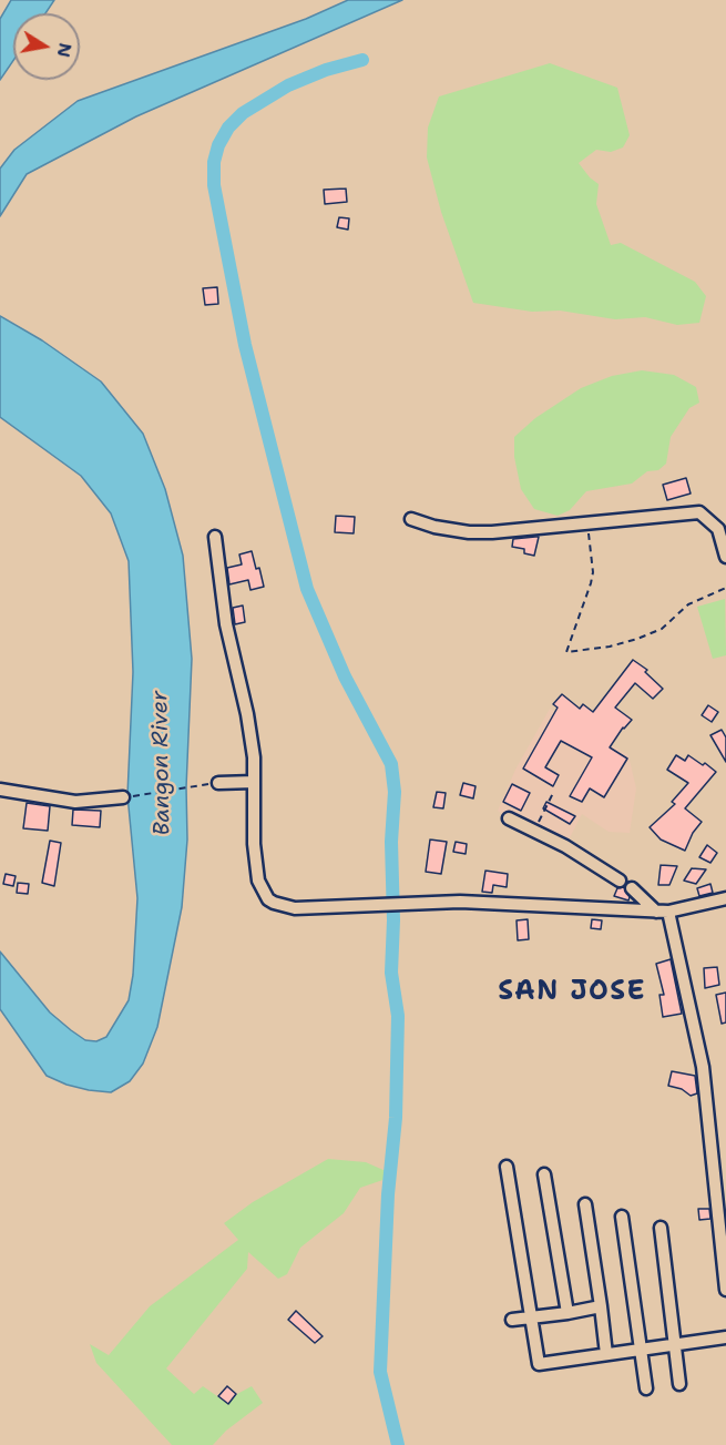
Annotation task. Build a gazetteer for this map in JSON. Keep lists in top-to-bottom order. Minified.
{"districts":["SAN JOSE"],"water":["Bangon River"],"north":"right"}
